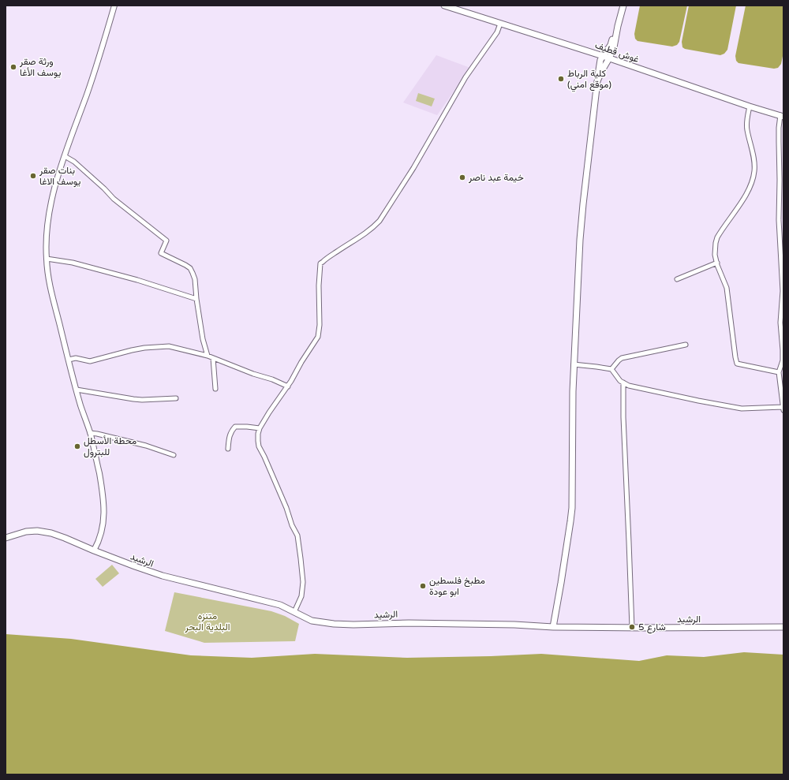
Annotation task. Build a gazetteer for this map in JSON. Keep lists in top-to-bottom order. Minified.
{"streets":{"main road":["غوش قطيف","الرشيد"]},"parks":["متنزه البلدية البحر"],"places":["ورثة صقر يوسف الأغا","كلية الرباط (موقع امني)","بنات صقر يوسف الاغا","خيمة عبد ناصر","محطة الأسطل للبترول","مطبخ فلسطين ابو عودة","شارع 5"]}
